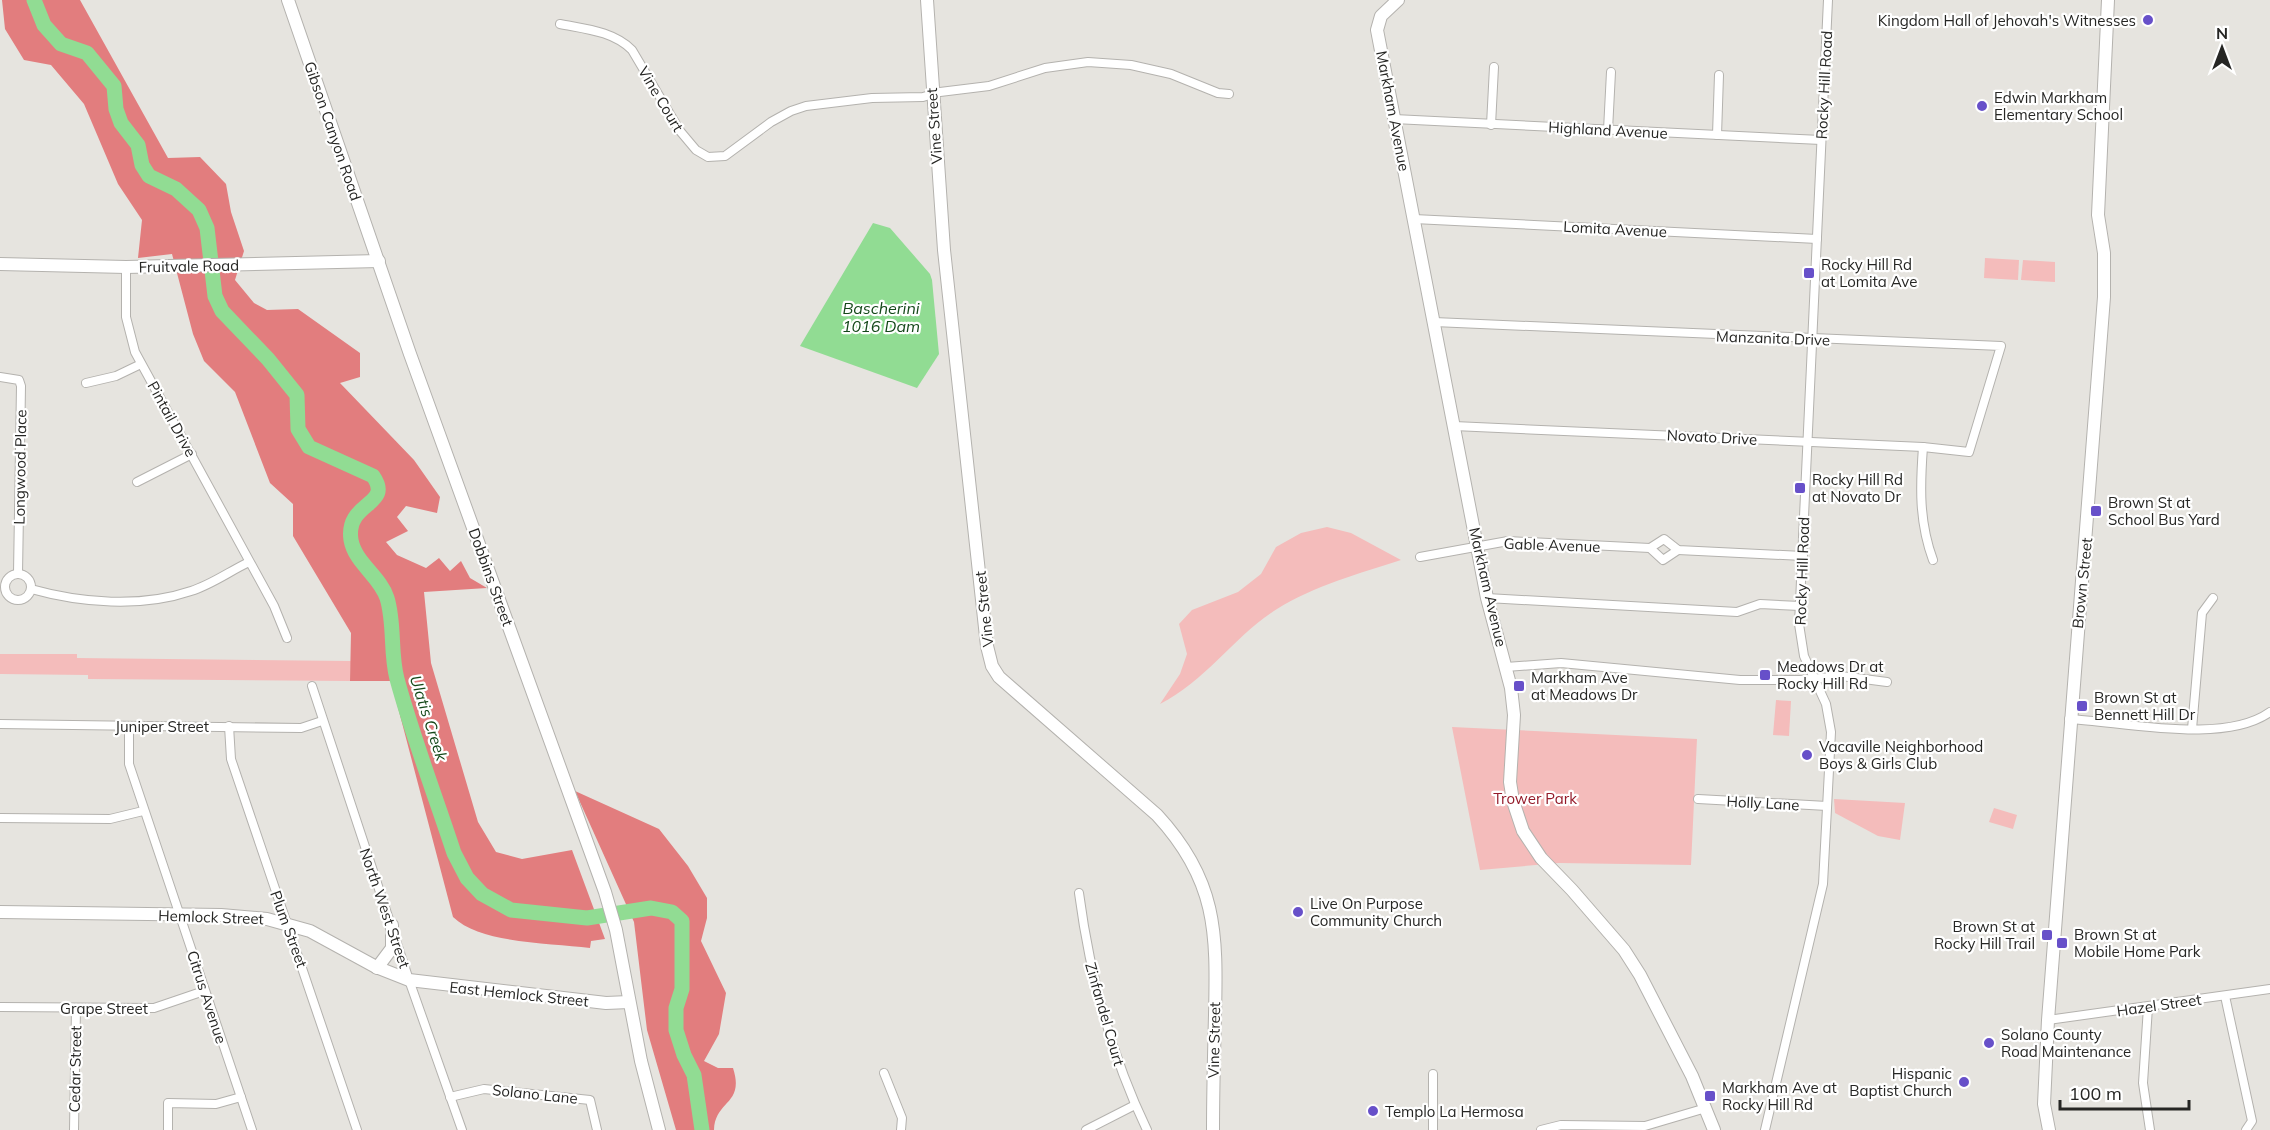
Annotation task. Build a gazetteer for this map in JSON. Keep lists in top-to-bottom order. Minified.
{"streets":{"street":["Rocky Hill Road","Vine Court","Markham Avenue","Vine Street","Highland Avenue","Gibson Canyon Road","Lomita Avenue","Fruitvale Road","Manzanita Drive","Pintail Drive","Novato Drive","Longwood Place","Gable Avenue","Dobbins Street","Brown Street","Juniper Street","Holly Lane","North West Street","Hemlock Street","Plum Street","East Hemlock Street","Citrus Avenue","Hazel Street","Grape Street","Zinfandel Court","Cedar Street","Solano Lane"]},"crossings":[["Rocky Hill Road","Highland Avenue"],["Rocky Hill Road","Lomita Avenue"],["Rocky Hill Road","Manzanita Drive"],["Rocky Hill Road","Novato Drive"],["Rocky Hill Road","Gable Avenue"],["Rocky Hill Road","Holly Lane"],["Vine Court","Vine Street"],["Markham Avenue","Highland Avenue"],["Markham Avenue","Lomita Avenue"],["Markham Avenue","Manzanita Drive"],["Markham Avenue","Novato Drive"],["Markham Avenue","Gable Avenue"],["Gibson Canyon Road","Fruitvale Road"],["Gibson Canyon Road","Dobbins Street"],["Fruitvale Road","Pintail Drive"],["Fruitvale Road","Dobbins Street"],["Manzanita Drive","Novato Drive"],["Dobbins Street","East Hemlock Street"],["Brown Street","Hazel Street"],["Juniper Street","North West Street"],["Juniper Street","Plum Street"],["Juniper Street","Citrus Avenue"],["North West Street","Hemlock Street"],["North West Street","East Hemlock Street"],["North West Street","Solano Lane"],["Hemlock Street","Plum Street"],["Hemlock Street","East Hemlock Street"],["Hemlock Street","Citrus Avenue"],["Citrus Avenue","Grape Street"],["Grape Street","Cedar Street"]],"water":["Bascherini 1016 Dam","Ulatis Creek"],"parks":["Trower Park"],"places":{"other":["Kingdom Hall of Jehovah's Witnesses","Edwin Markham Elementary School","Vacaville Neighborhood Boys & Girls Club","Live On Purpose Community Church","Solano County Road Maintenance","Hispanic Baptist Church","Templo La Hermosa"],"transit":["Rocky Hill Rd at Lomita Ave","Rocky Hill Rd at Novato Dr","Brown St at School Bus Yard","Meadows Dr at Rocky Hill Rd","Markham Ave at Meadows Dr","Brown St at Bennett Hill Dr","Brown St at Rocky Hill Trail","Brown St at Mobile Home Park","Markham Ave at Rocky Hill Rd"]},"scale_bar":"100 m","north":"top"}
